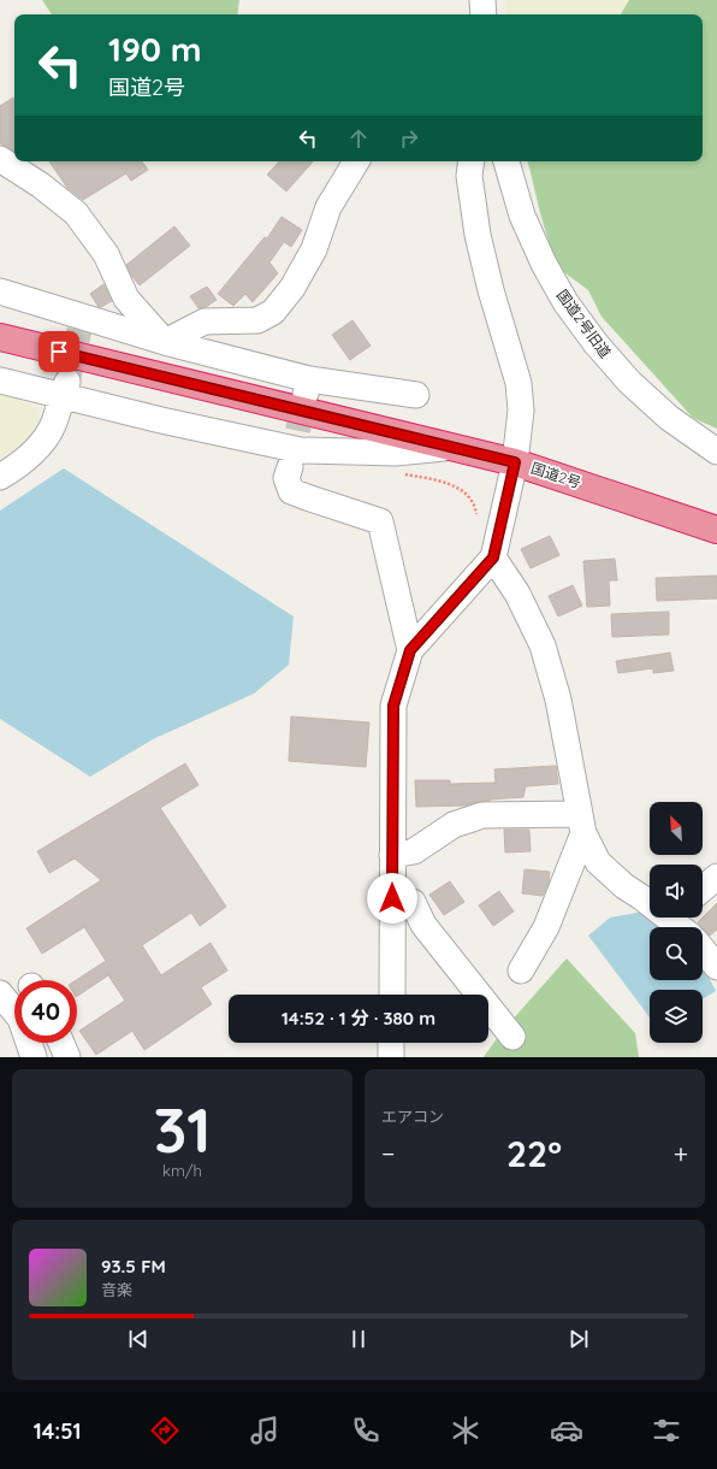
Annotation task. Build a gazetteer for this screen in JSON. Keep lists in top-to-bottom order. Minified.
{"streets":{"highway":["国道2号"],"street":["国道2号旧道"]},"north":"top left","page":{"turn":["190 m","国道2号"],"limit":"40","trip":"14:52 · 1 分 · 380 m","tile":[["31","km/h"],"エアコン"],"heat":["−","22°","+"],"song":["93.5 FM","音楽"],"tabs":"14:51"}}
